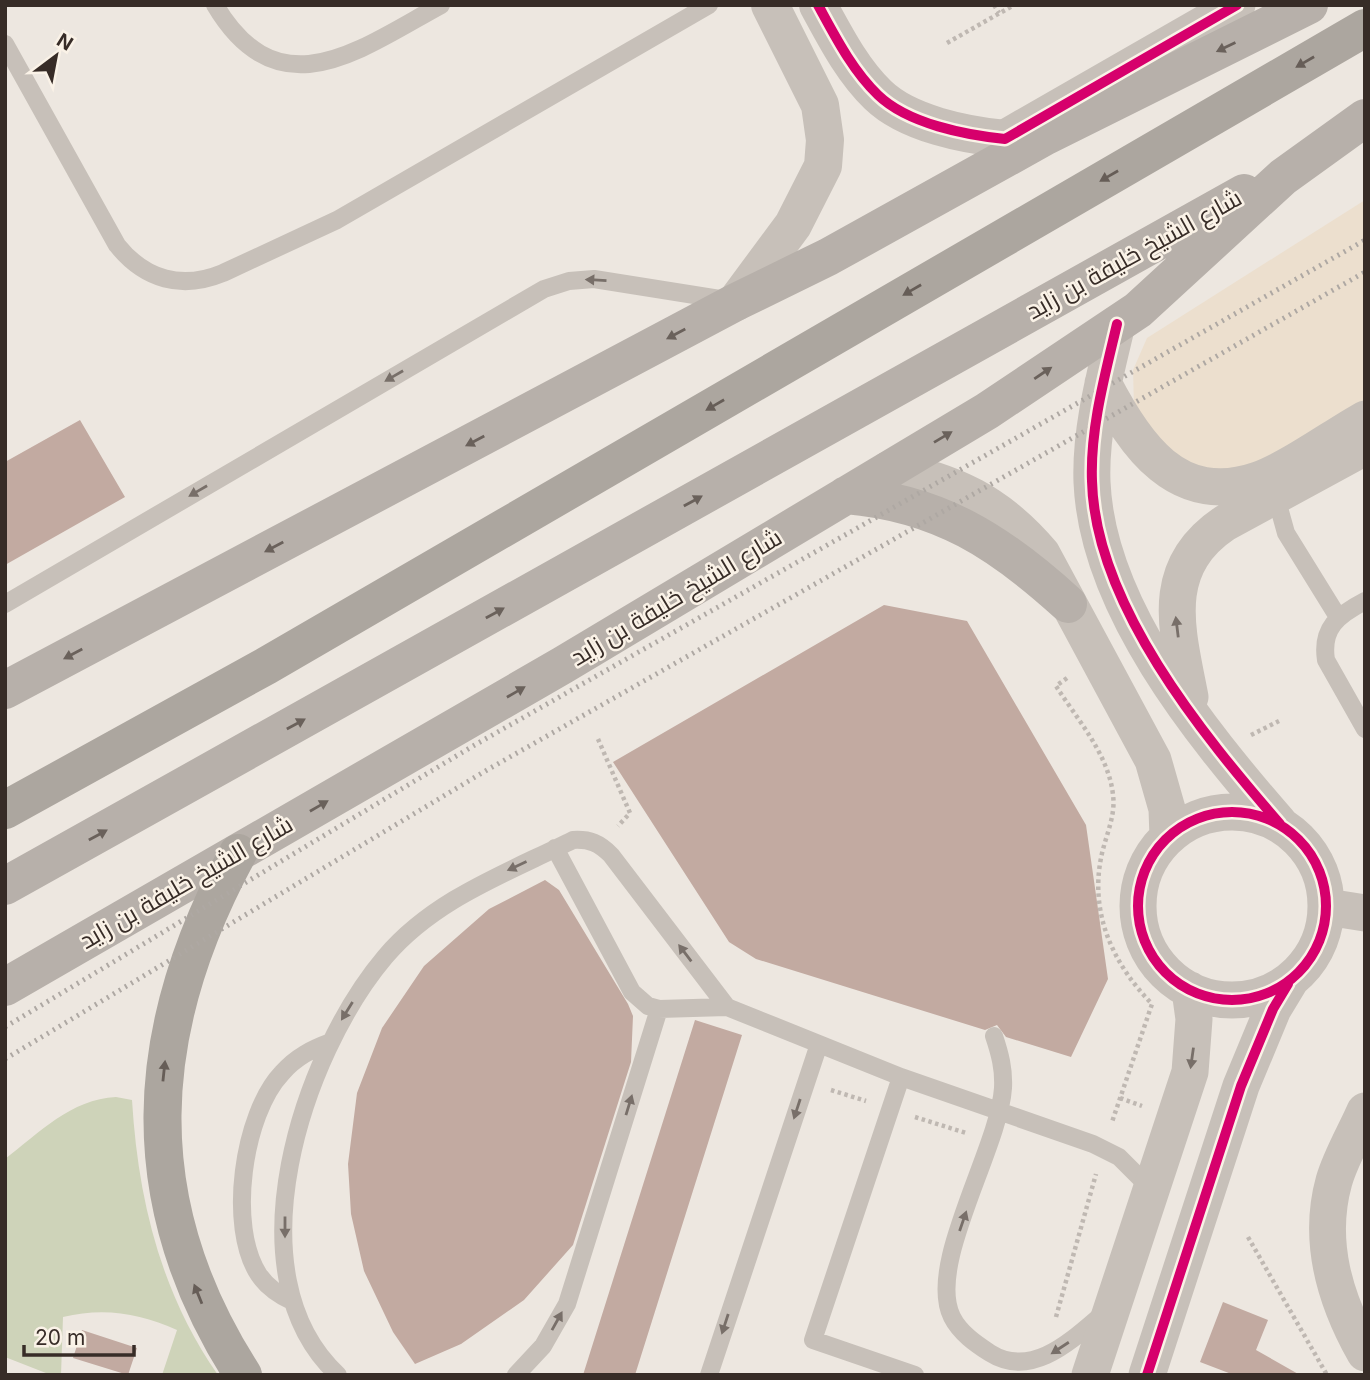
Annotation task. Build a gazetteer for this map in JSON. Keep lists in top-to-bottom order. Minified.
{"streets":{"main road":["شارع الشيخ خليفة بن زايد"]},"scale_bar":"20 m","north":"top right"}
